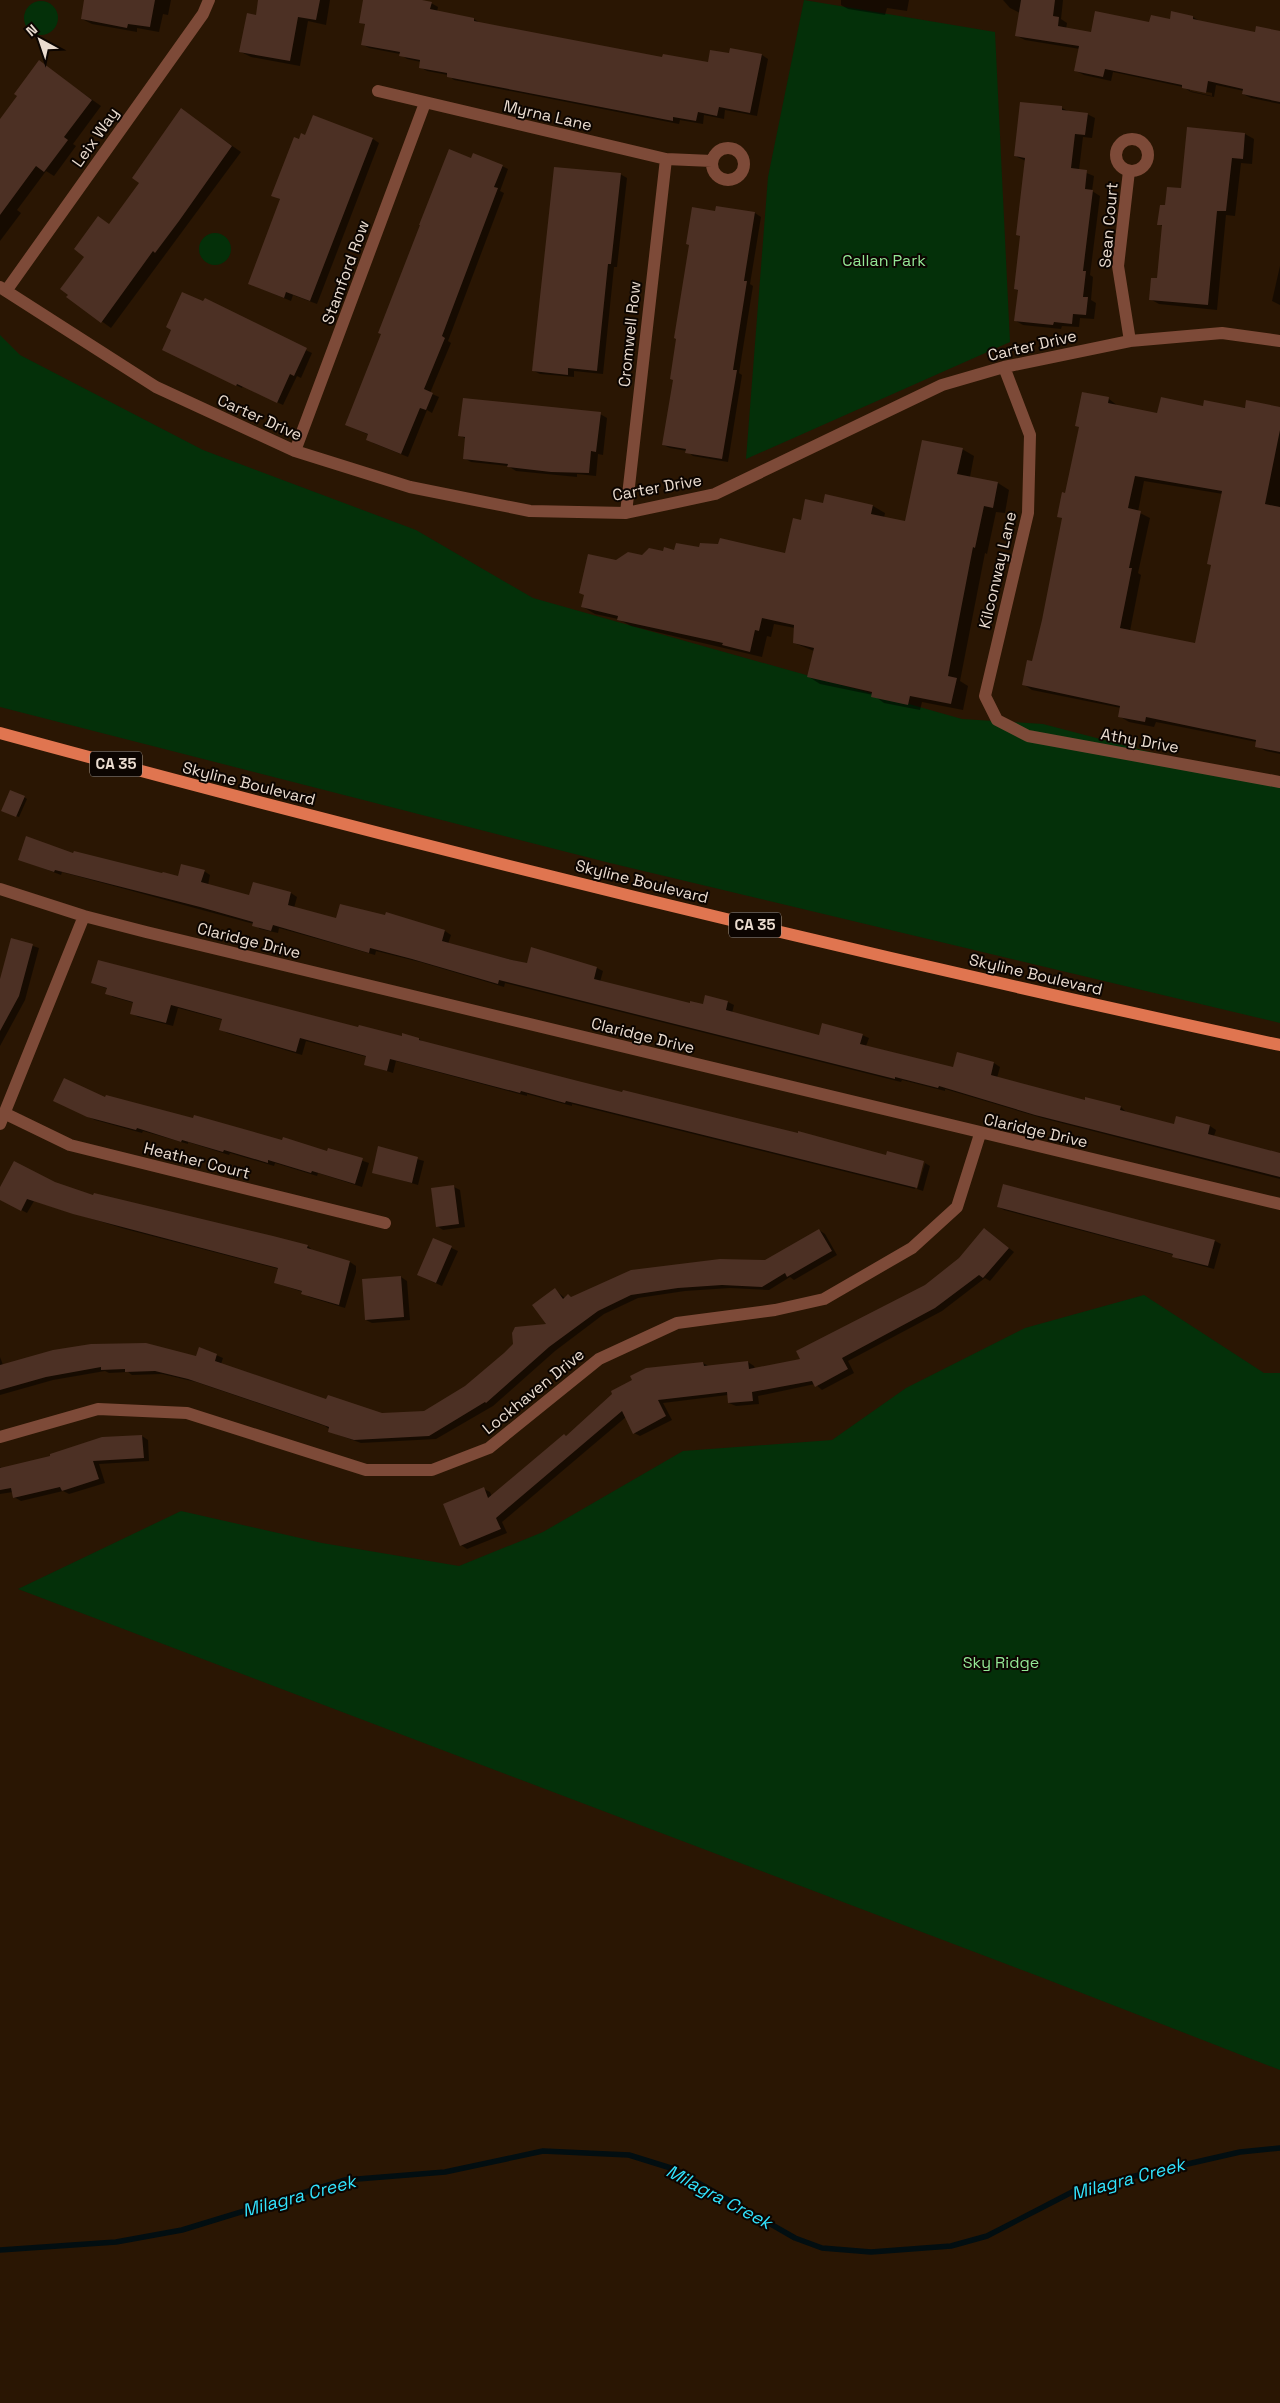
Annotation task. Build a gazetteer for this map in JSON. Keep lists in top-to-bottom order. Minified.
{"streets":{"main road":["CA 35","Skyline Boulevard"],"street":["Myrna Lane","Leix Way","Sean Court","Stamford Row","Cromwell Row","Carter Drive","Kilconway Lane","Athy Drive","Claridge Drive","Heather Court","Lockhaven Drive"]},"crossings":[["Myrna Lane","Stamford Row"],["Myrna Lane","Cromwell Row"],["Leix Way","Carter Drive"],["Sean Court","Carter Drive"],["Stamford Row","Carter Drive"],["Cromwell Row","Carter Drive"],["Carter Drive","Kilconway Lane"],["Kilconway Lane","Athy Drive"],["Claridge Drive","Lockhaven Drive"]],"water":["Milagra Creek"],"parks":["Callan Park","Sky Ridge"],"north":"top left"}
